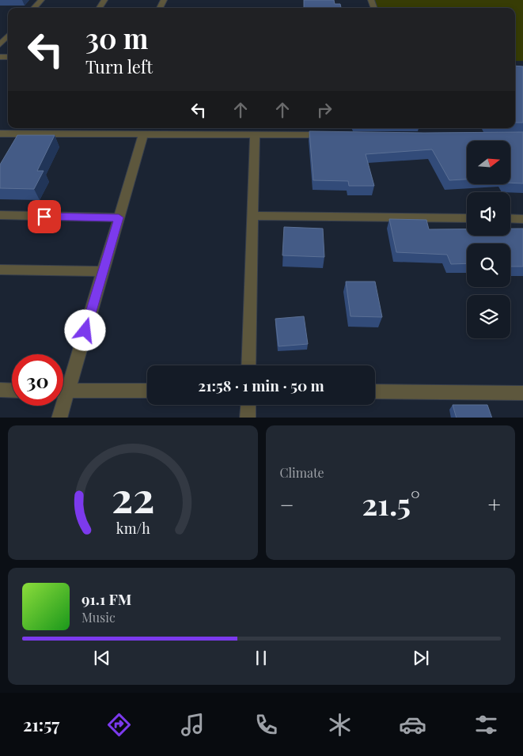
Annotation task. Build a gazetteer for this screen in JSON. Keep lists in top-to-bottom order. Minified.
{"north":"right","page":{"turn":["30 m","Turn left"],"limit":"30","trip":"21:58 · 1 min · 50 m","tile":"Climate","heat":["−","21.5°","+"],"song":["91.1 FM","Music"],"tabs":"21:57","gauge":["22","km/h"]}}
